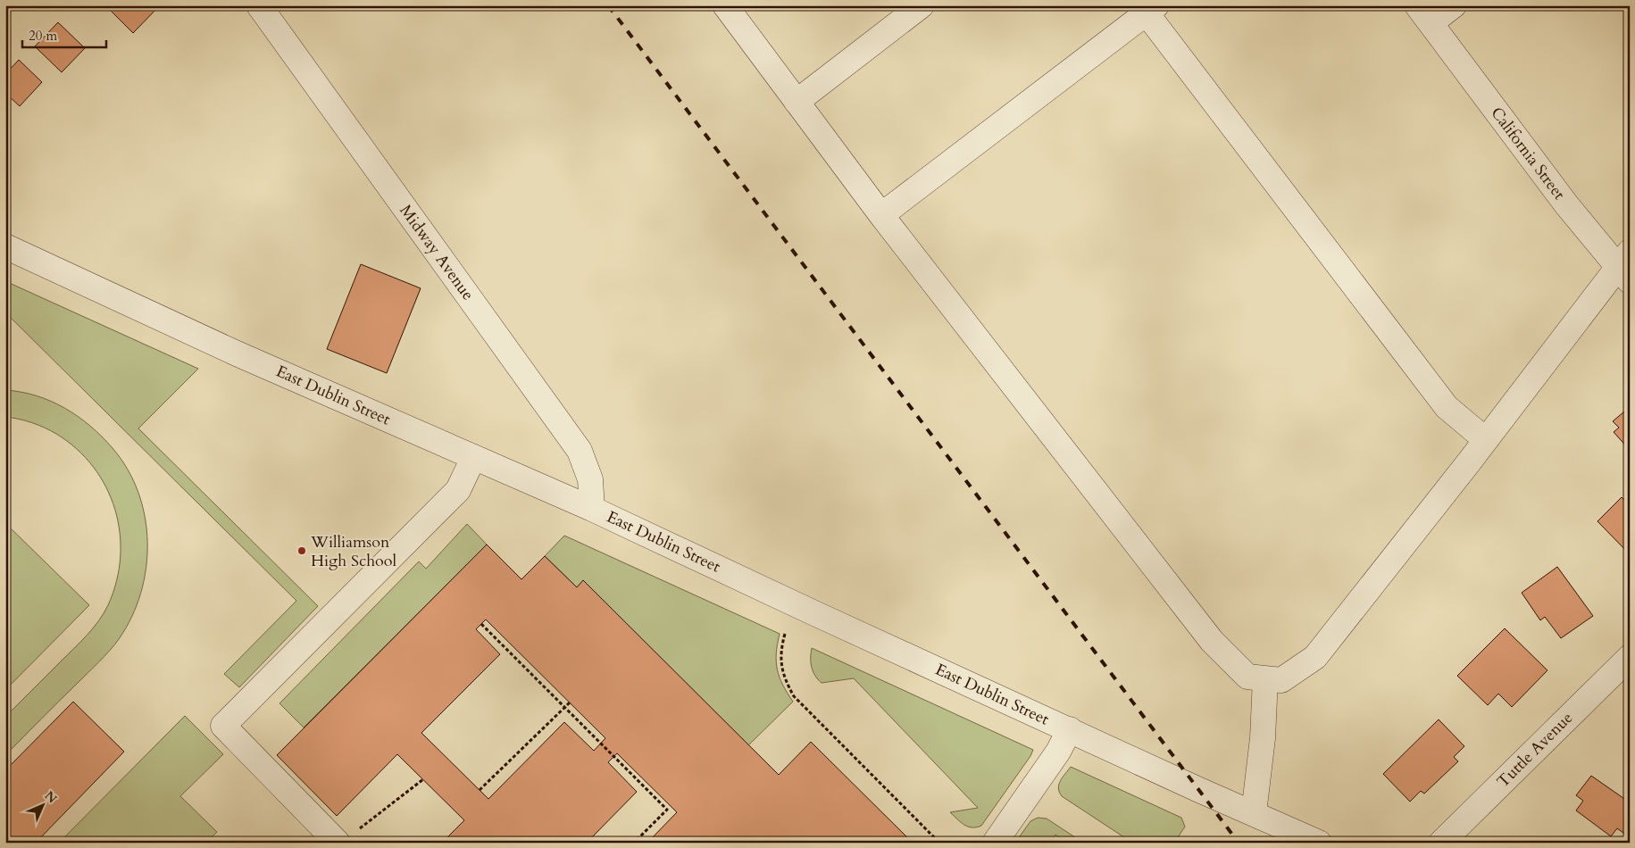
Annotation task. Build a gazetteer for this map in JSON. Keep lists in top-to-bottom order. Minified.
{"streets":{"street":["California Street","Midway Avenue","East Dublin Street","Tuttle Avenue"]},"crossings":[["Midway Avenue","East Dublin Street"]],"places":["Williamson High School"],"scale_bar":"20 m","north":"top right"}
